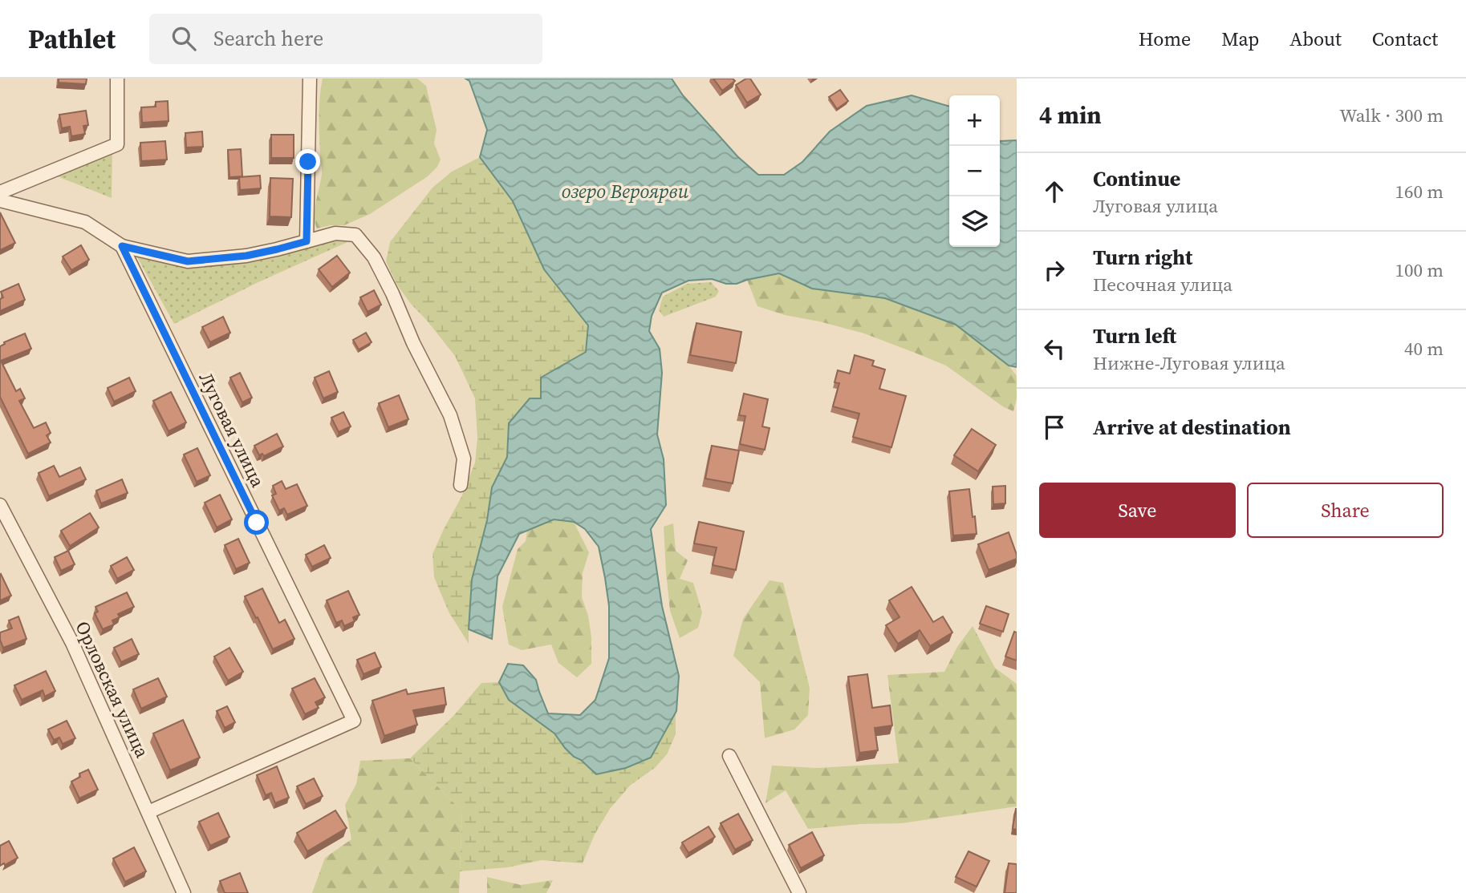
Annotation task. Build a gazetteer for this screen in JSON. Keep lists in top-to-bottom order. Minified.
{"streets":{"street":["Луговая улица","Орловская улица"]},"crossings":[["Луговая улица","Орловская улица"]],"water":["озеро Вероярви"],"page":{"header":"Pathlet","search":"Search here","nav":["Home","Map","About","Contact"],"heading":["4 min","Walk · 300 m"],"map_buttons":["+","−"],"list":[["Continue","Луговая улица","160 m"],["Turn right","Песочная улица","100 m"],["Turn left","Нижне-Луговая улица","40 m"],"Arrive at destination"],"buttons":["Save","Share"]}}
